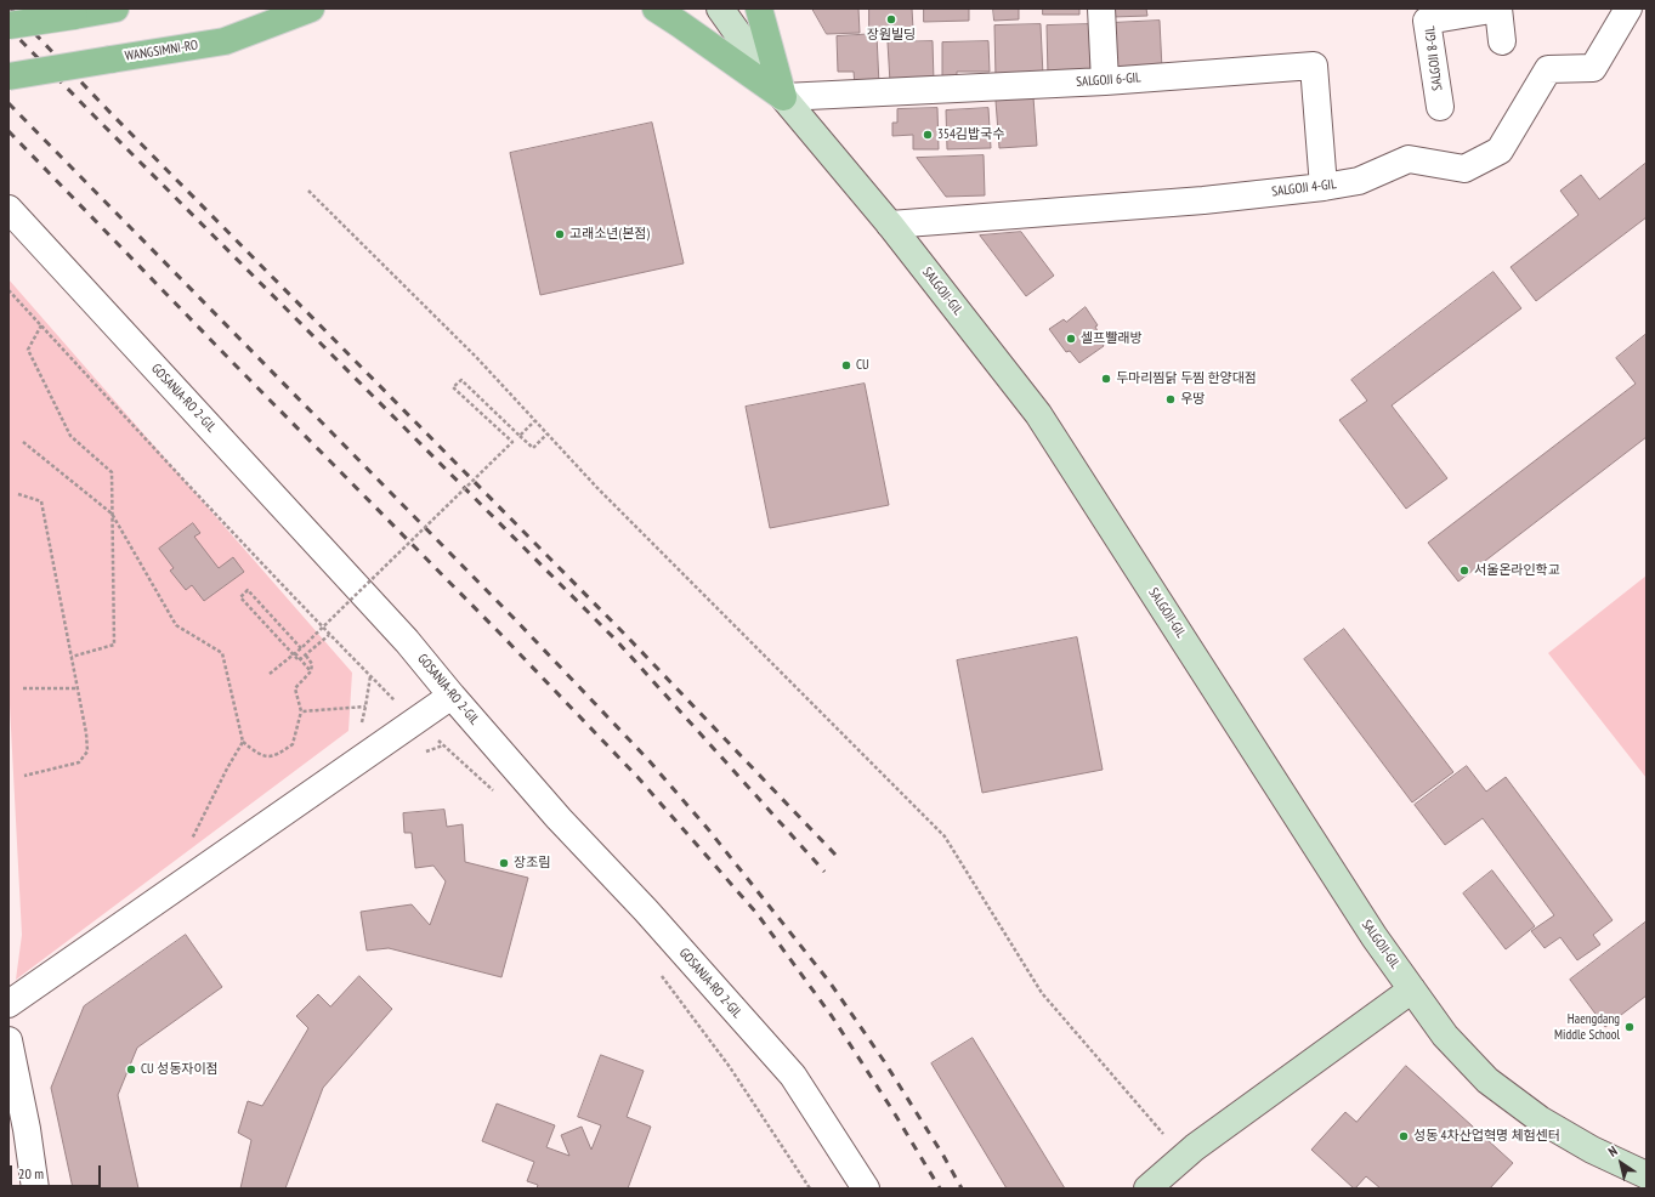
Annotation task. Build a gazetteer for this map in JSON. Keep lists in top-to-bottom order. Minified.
{"streets":{"main road":["WANGSIMNI-RO","SALGOJI-GIL"],"street":["SALGOJI 8-GIL","SALGOJI 6-GIL","SALGOJI 4-GIL","GOSANJA-RO 2-GIL"]},"crossings":[["SALGOJI 6-GIL","SALGOJI 4-GIL"],["SALGOJI 6-GIL","SALGOJI-GIL"],["SALGOJI 4-GIL","SALGOJI-GIL"]],"places":["장원빌딩","354김밥국수","고래소년(본점)","셀프빨래방","CU","두마리찜닭 두찜 한양대점","우땅","서울온라인학교","장조림","Haengdang Middle School","CU 성동자이점","성동 4차산업혁명 체험센터"],"scale_bar":"20 m","north":"top left"}
